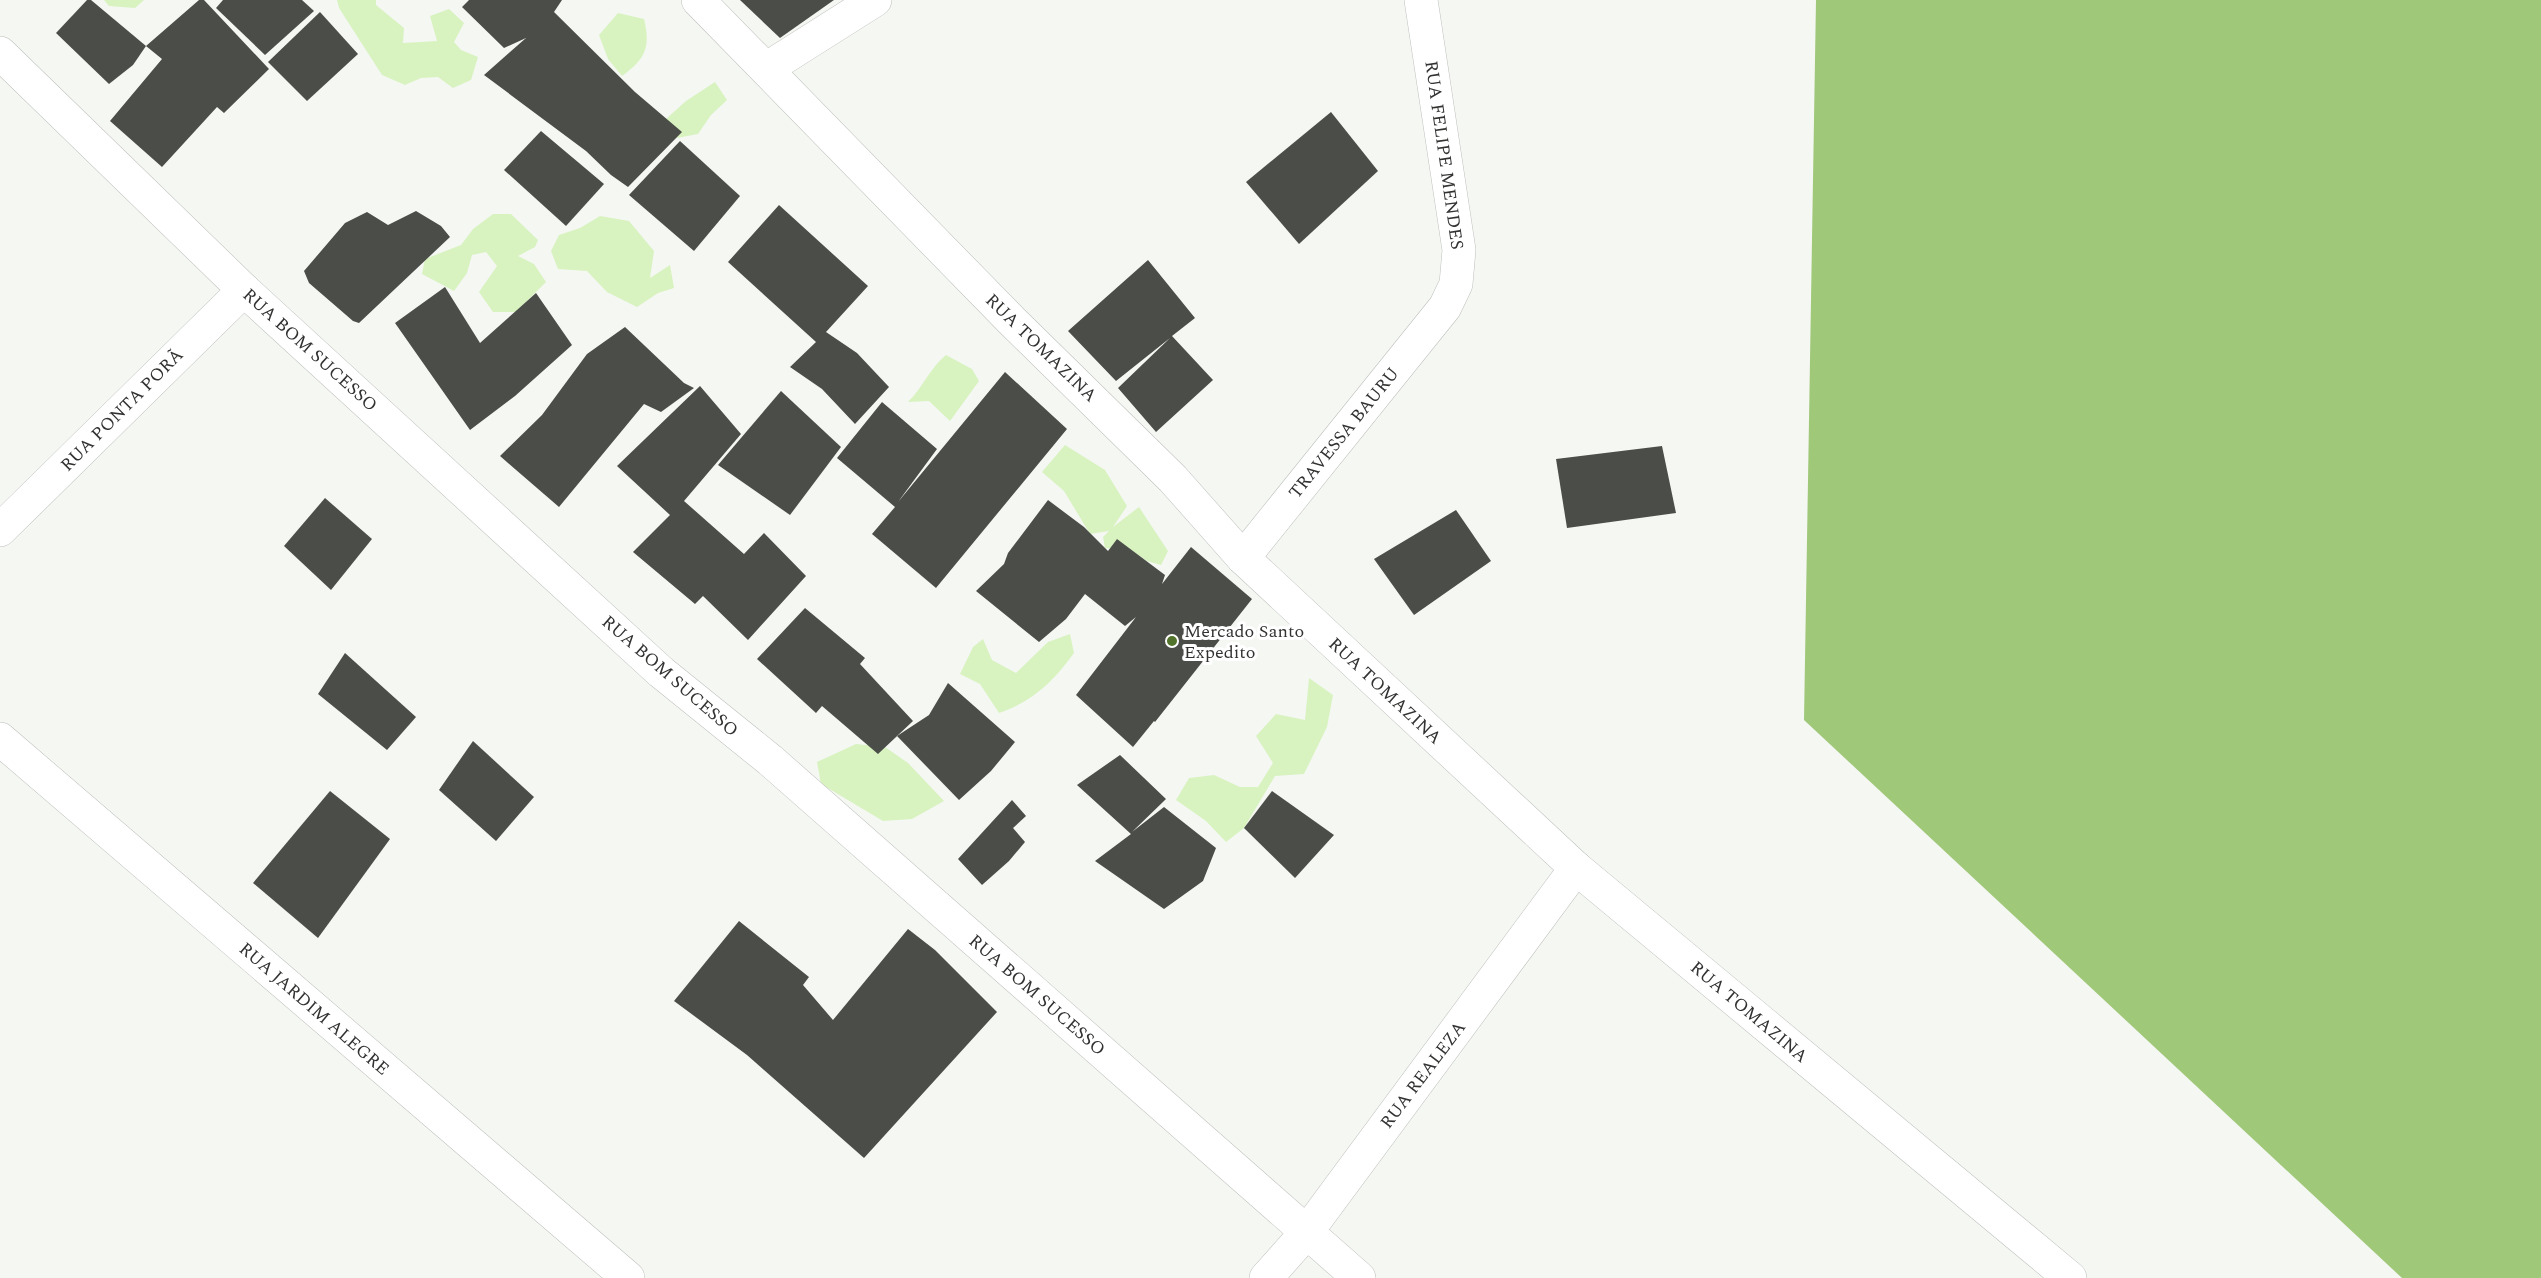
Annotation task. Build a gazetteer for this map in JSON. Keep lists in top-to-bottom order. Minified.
{"streets":{"street":["RUA FELIPE MENDES","RUA TOMAZINA","RUA BOM SUCESSO","RUA PONTA PORÃ","TRAVESSA BAURU","RUA JARDIM ALEGRE","RUA REALEZA"]},"crossings":[["RUA FELIPE MENDES","TRAVESSA BAURU"],["RUA TOMAZINA","TRAVESSA BAURU"],["RUA TOMAZINA","RUA REALEZA"],["RUA BOM SUCESSO","RUA PONTA PORÃ"],["RUA BOM SUCESSO","RUA REALEZA"]],"places":["Mercado Santo Expedito"]}
